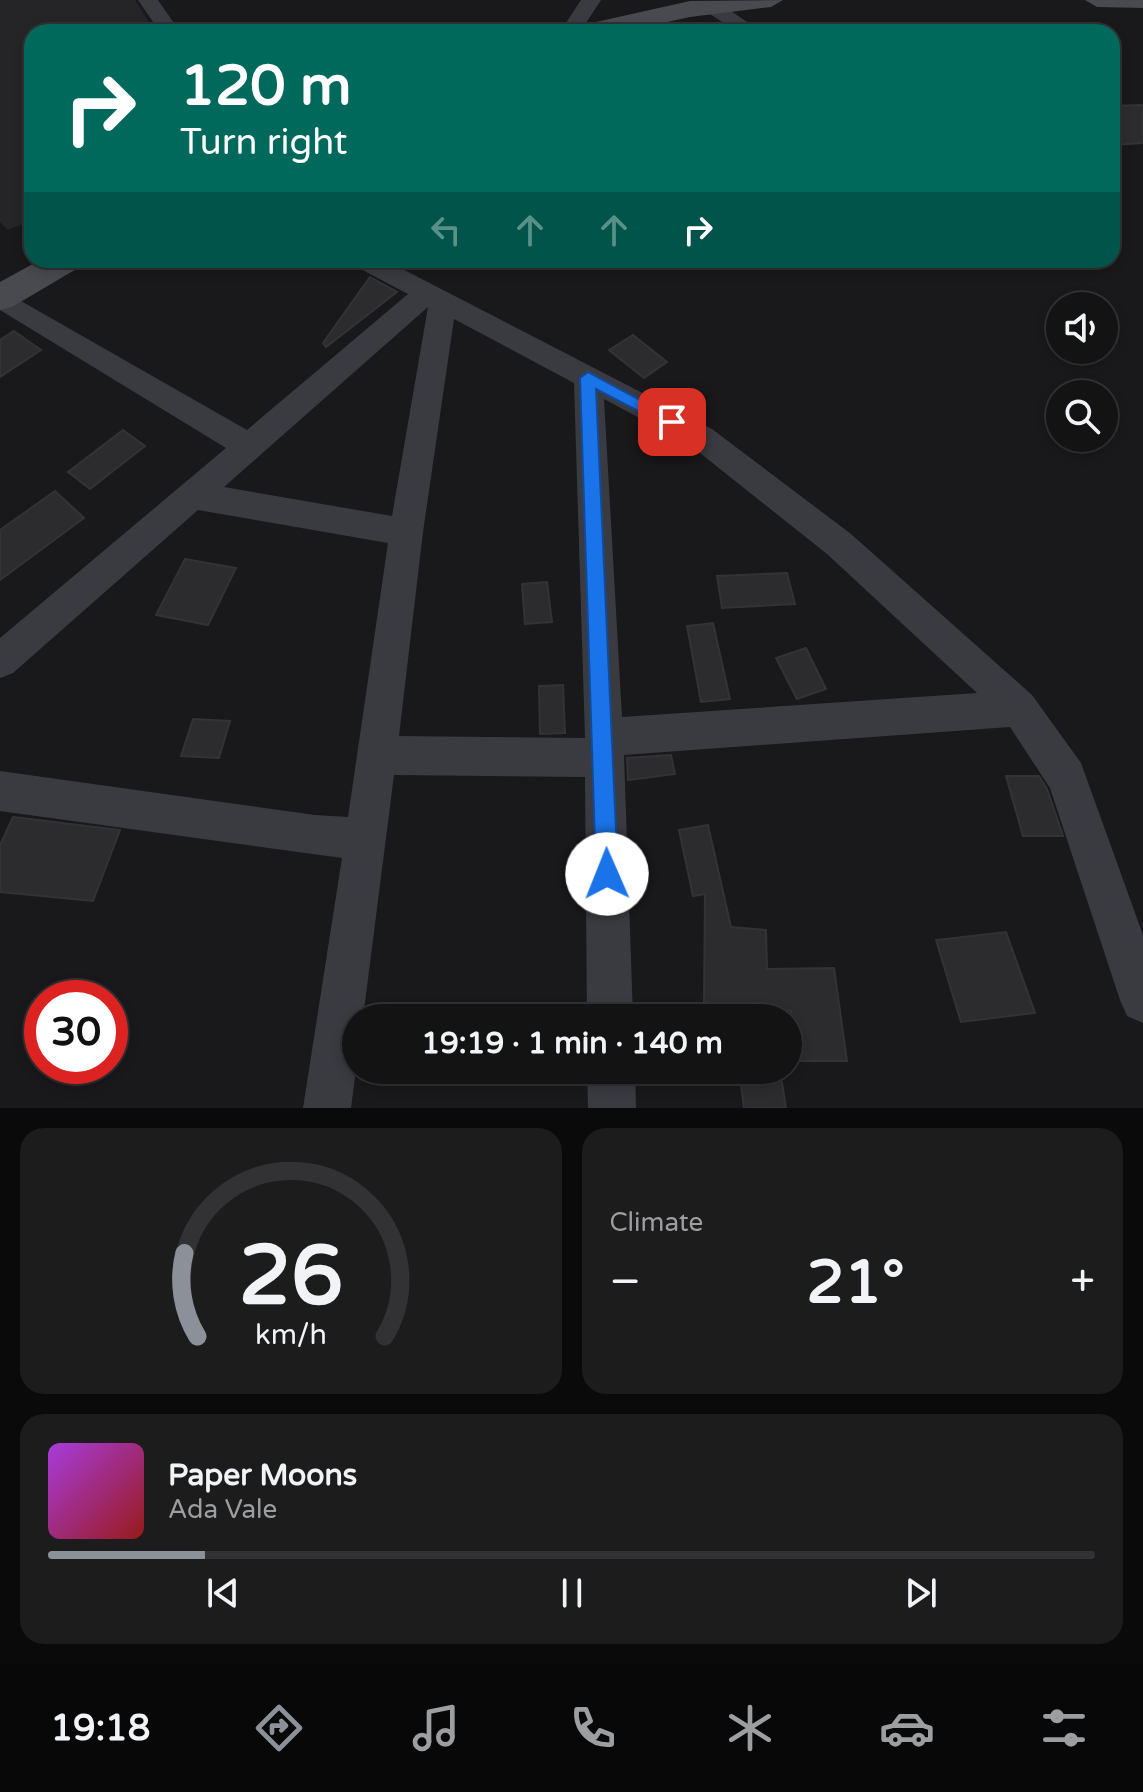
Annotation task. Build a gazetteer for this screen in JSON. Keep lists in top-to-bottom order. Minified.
{"page":{"turn":["120 m","Turn right"],"limit":"30","trip":"19:19 · 1 min · 140 m","tile":"Climate","heat":["−","21°","+"],"song":["Paper Moons","Ada Vale"],"tabs":"19:18","gauge":["26","km/h"]}}
